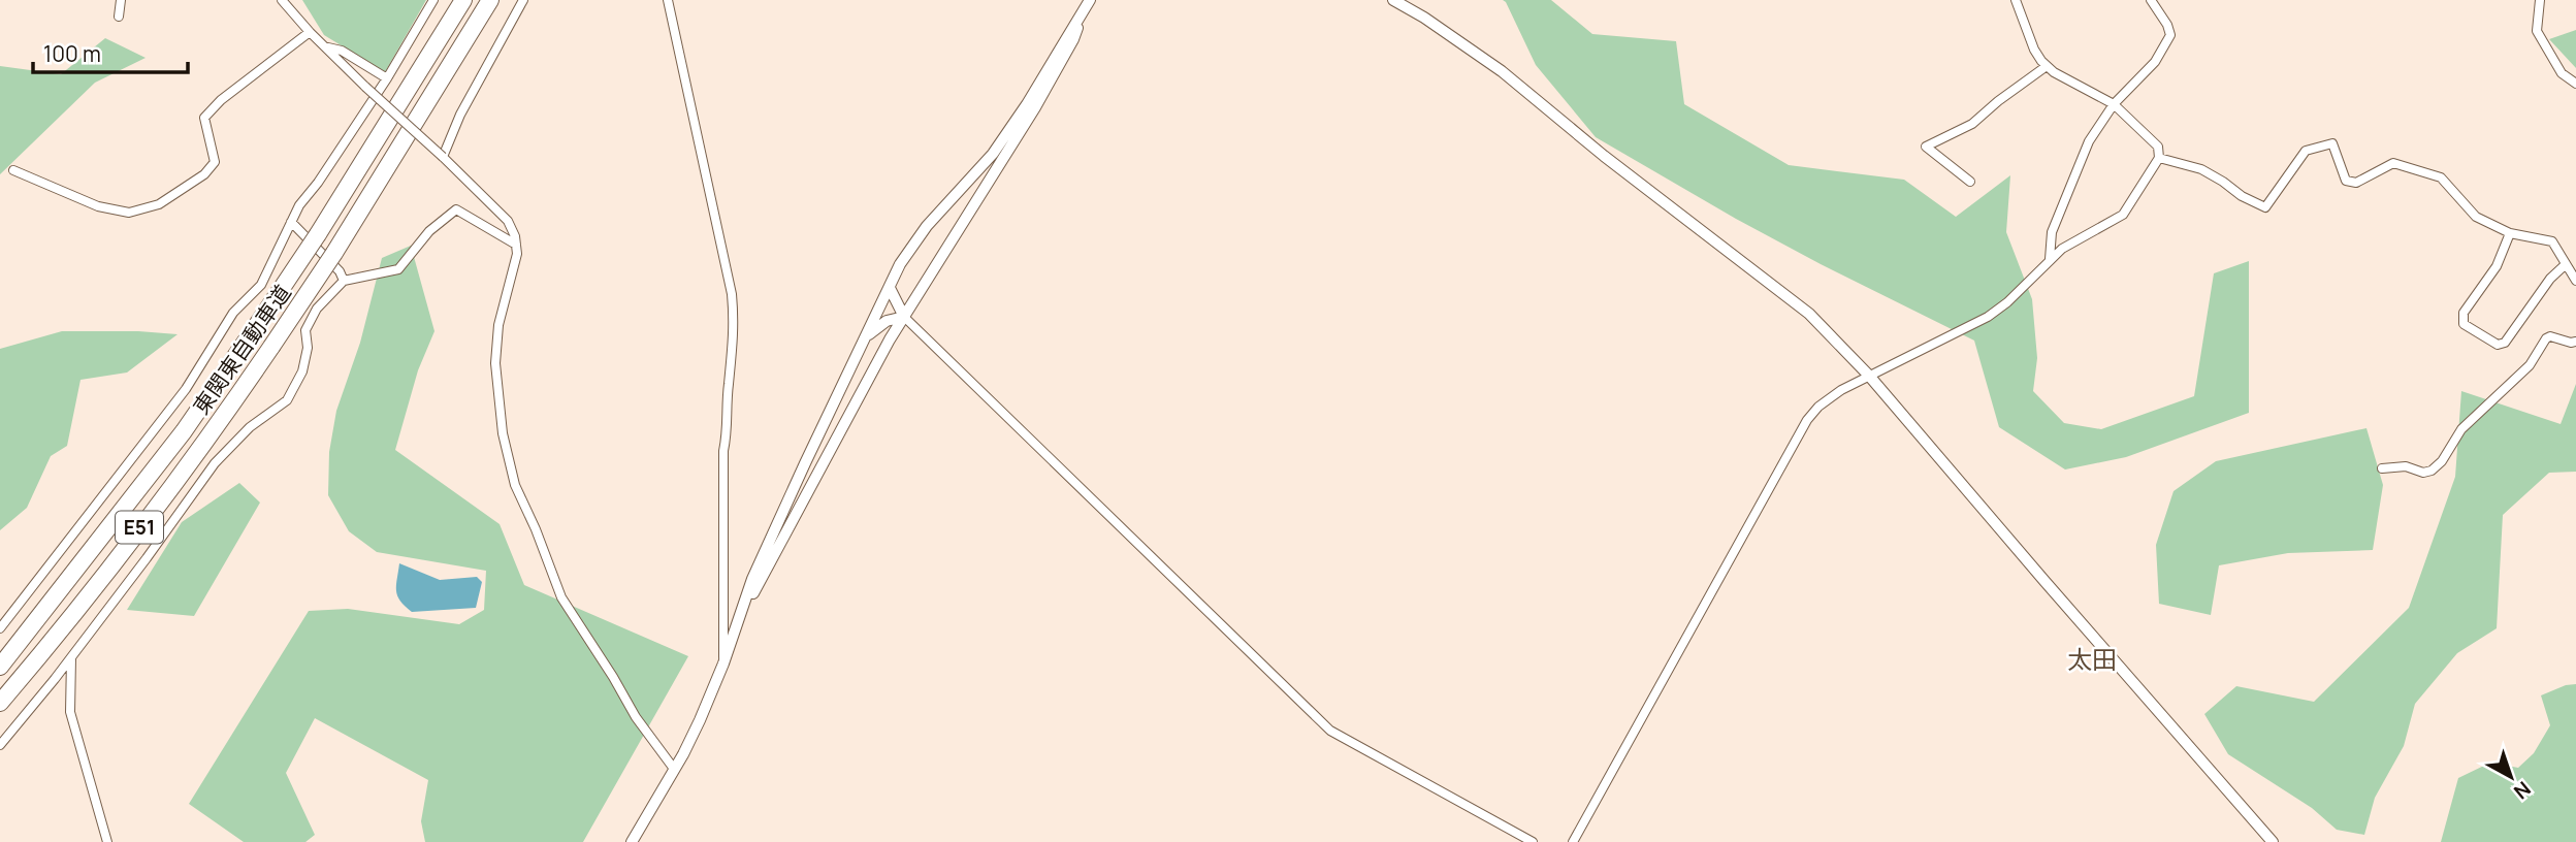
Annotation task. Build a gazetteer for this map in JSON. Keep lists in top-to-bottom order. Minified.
{"streets":{"highway":["東関東自動車道","E51"]},"districts":["太田"],"scale_bar":"100 m","north":"bottom right"}
